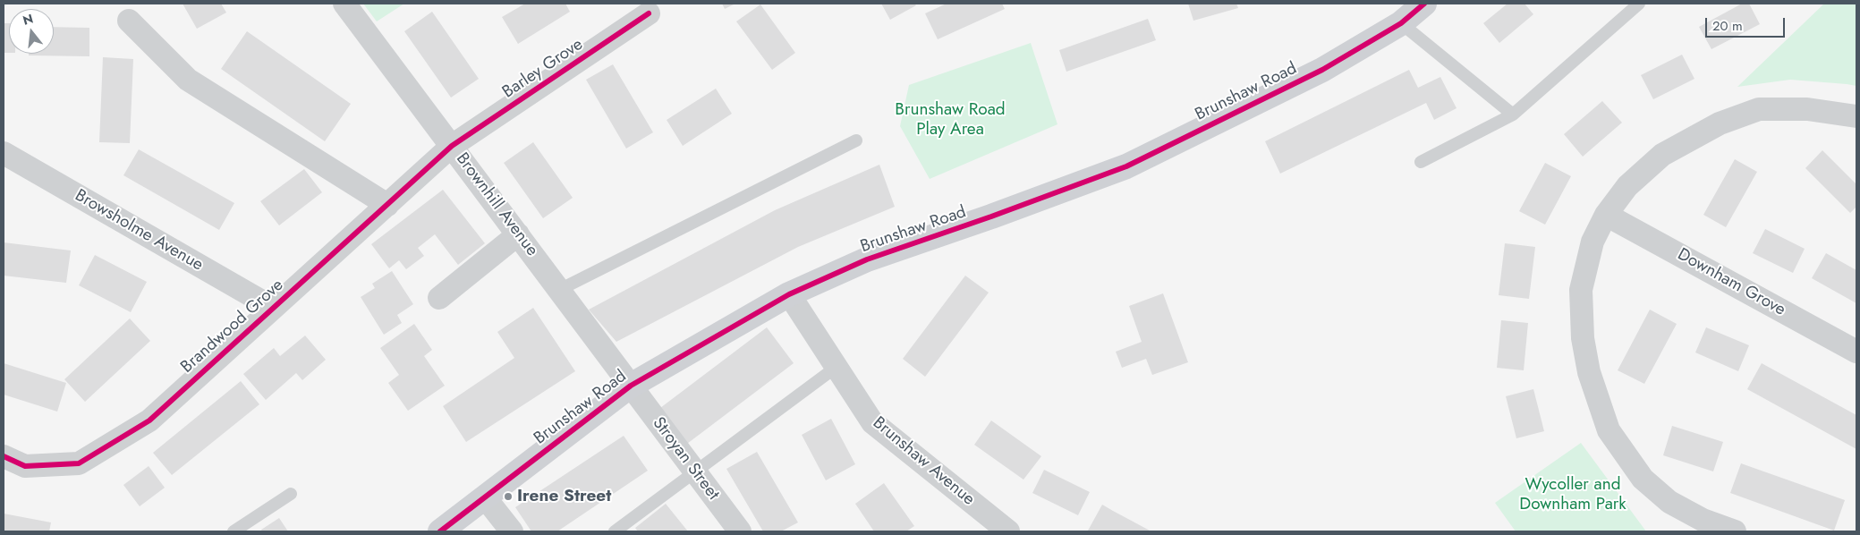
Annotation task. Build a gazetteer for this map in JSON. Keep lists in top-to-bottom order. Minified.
{"streets":{"street":["Barley Grove","Brunshaw Road","Brownhill Avenue","Browsholme Avenue","Downham Grove","Brandwood Grove","Stroyan Street","Brunshaw Avenue"]},"crossings":[["Barley Grove","Brownhill Avenue"],["Barley Grove","Brandwood Grove"],["Brunshaw Road","Brownhill Avenue"],["Brunshaw Road","Stroyan Street"],["Brunshaw Road","Brunshaw Avenue"],["Brownhill Avenue","Brandwood Grove"],["Brownhill Avenue","Stroyan Street"],["Browsholme Avenue","Brandwood Grove"]],"parks":["Brunshaw Road Play Area","Wycoller and Downham Park"],"places":["Irene Street"],"scale_bar":"20 m","north":"top"}
